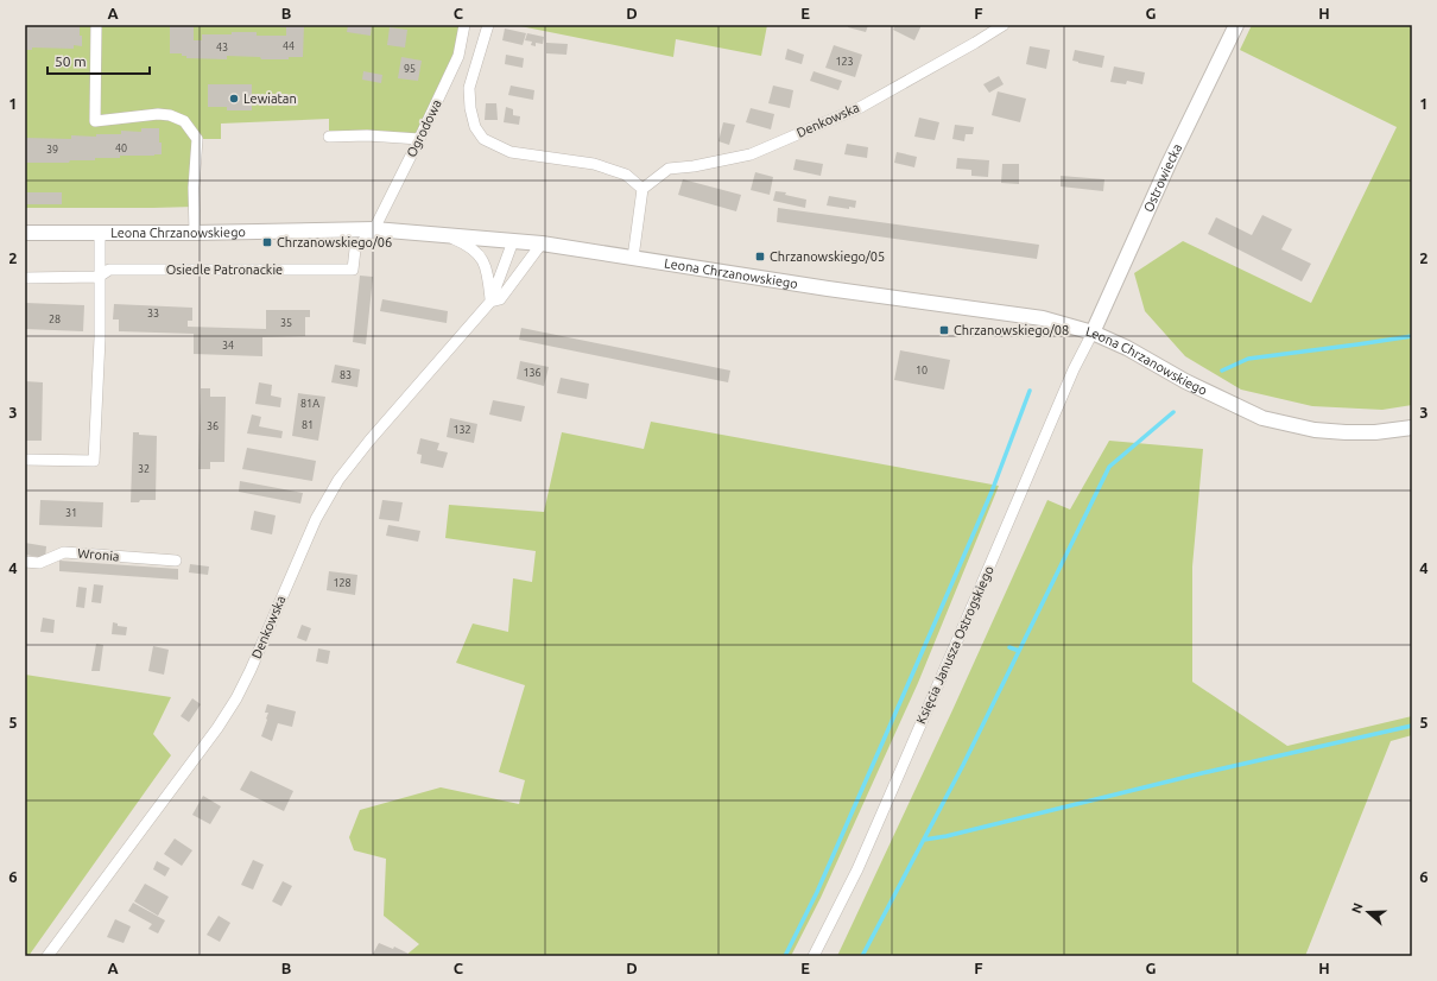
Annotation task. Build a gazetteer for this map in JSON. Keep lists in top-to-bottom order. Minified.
{"streets":{"street":["Denkowska","Ogrodowa","Ostrowiecka","Leona Chrzanowskiego","Osiedle Patronackie","Wronia","Księcia Janusza Ostrogskiego"]},"crossings":[["Denkowska","Leona Chrzanowskiego"],["Ogrodowa","Leona Chrzanowskiego"],["Ogrodowa","Osiedle Patronackie"],["Ostrowiecka","Leona Chrzanowskiego"],["Ostrowiecka","Księcia Janusza Ostrogskiego"],["Leona Chrzanowskiego","Księcia Janusza Ostrogskiego"]],"places":{"other":["Lewiatan"],"transit":["Chrzanowskiego/06","Chrzanowskiego/05","Chrzanowskiego/08"]},"house_numbers":["44","43","123","95","40","39","33","28","35","34","10","136","83","81A","81","36","132","32","31","128"],"scale_bar":"50 m","north":"left","grid":{"columns":["A","B","C","D","E","F","G","H"],"rows":["1","2","3","4","5","6"]}}
